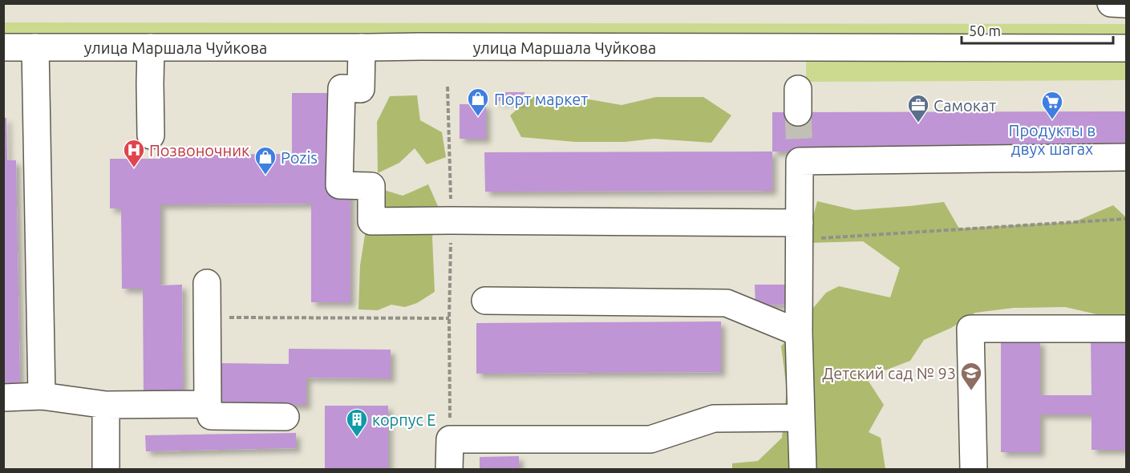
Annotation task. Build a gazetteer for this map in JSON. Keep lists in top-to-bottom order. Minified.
{"streets":{"main road":["улица Маршала Чуйкова"]},"places":{"shop":["Порт маркет","Pozis"],"supermarket":["Продукты в двух шагах"],"office":["Самокат"],"hospital":["Позвоночник"],"school or university":["Детский сад № 93"],"building":["корпус Е"]},"scale_bar":"50 m"}
